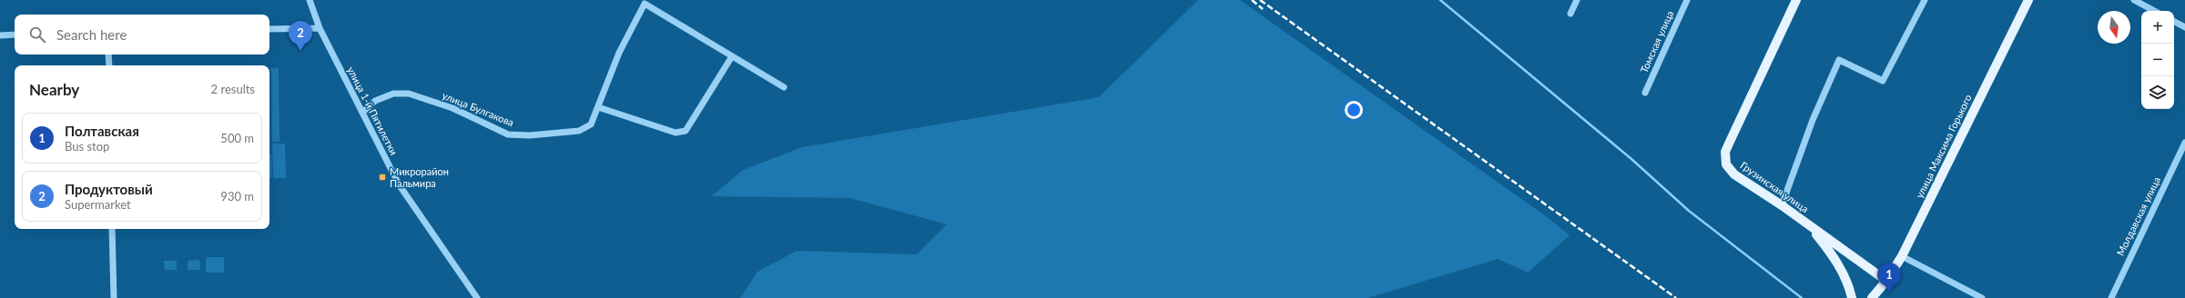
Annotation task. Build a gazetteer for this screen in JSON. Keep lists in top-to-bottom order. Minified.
{"streets":{"main road":["улица Максима Горького","Грузинская улица"],"street":["Томская улица","улица Булгакова","улица 1-й Пятилетки","Молдавская улица"]},"crossings":[["улица Булгакова","улица 1-й Пятилетки"],["улица Максима Горького","Грузинская улица"]],"places":{"transit":["Микрорайон Пальмира"]},"north":"bottom","page":{"map_buttons":["+","−"],"search":"Search here","pins":["2","1"],"heading":["Nearby","2 results"],"list":[{"mark":"1","name":"Полтавская","note":"Bus stop","value":"500 m"},{"mark":"2","name":"Продуктовый","note":"Supermarket","value":"930 m"}]}}
